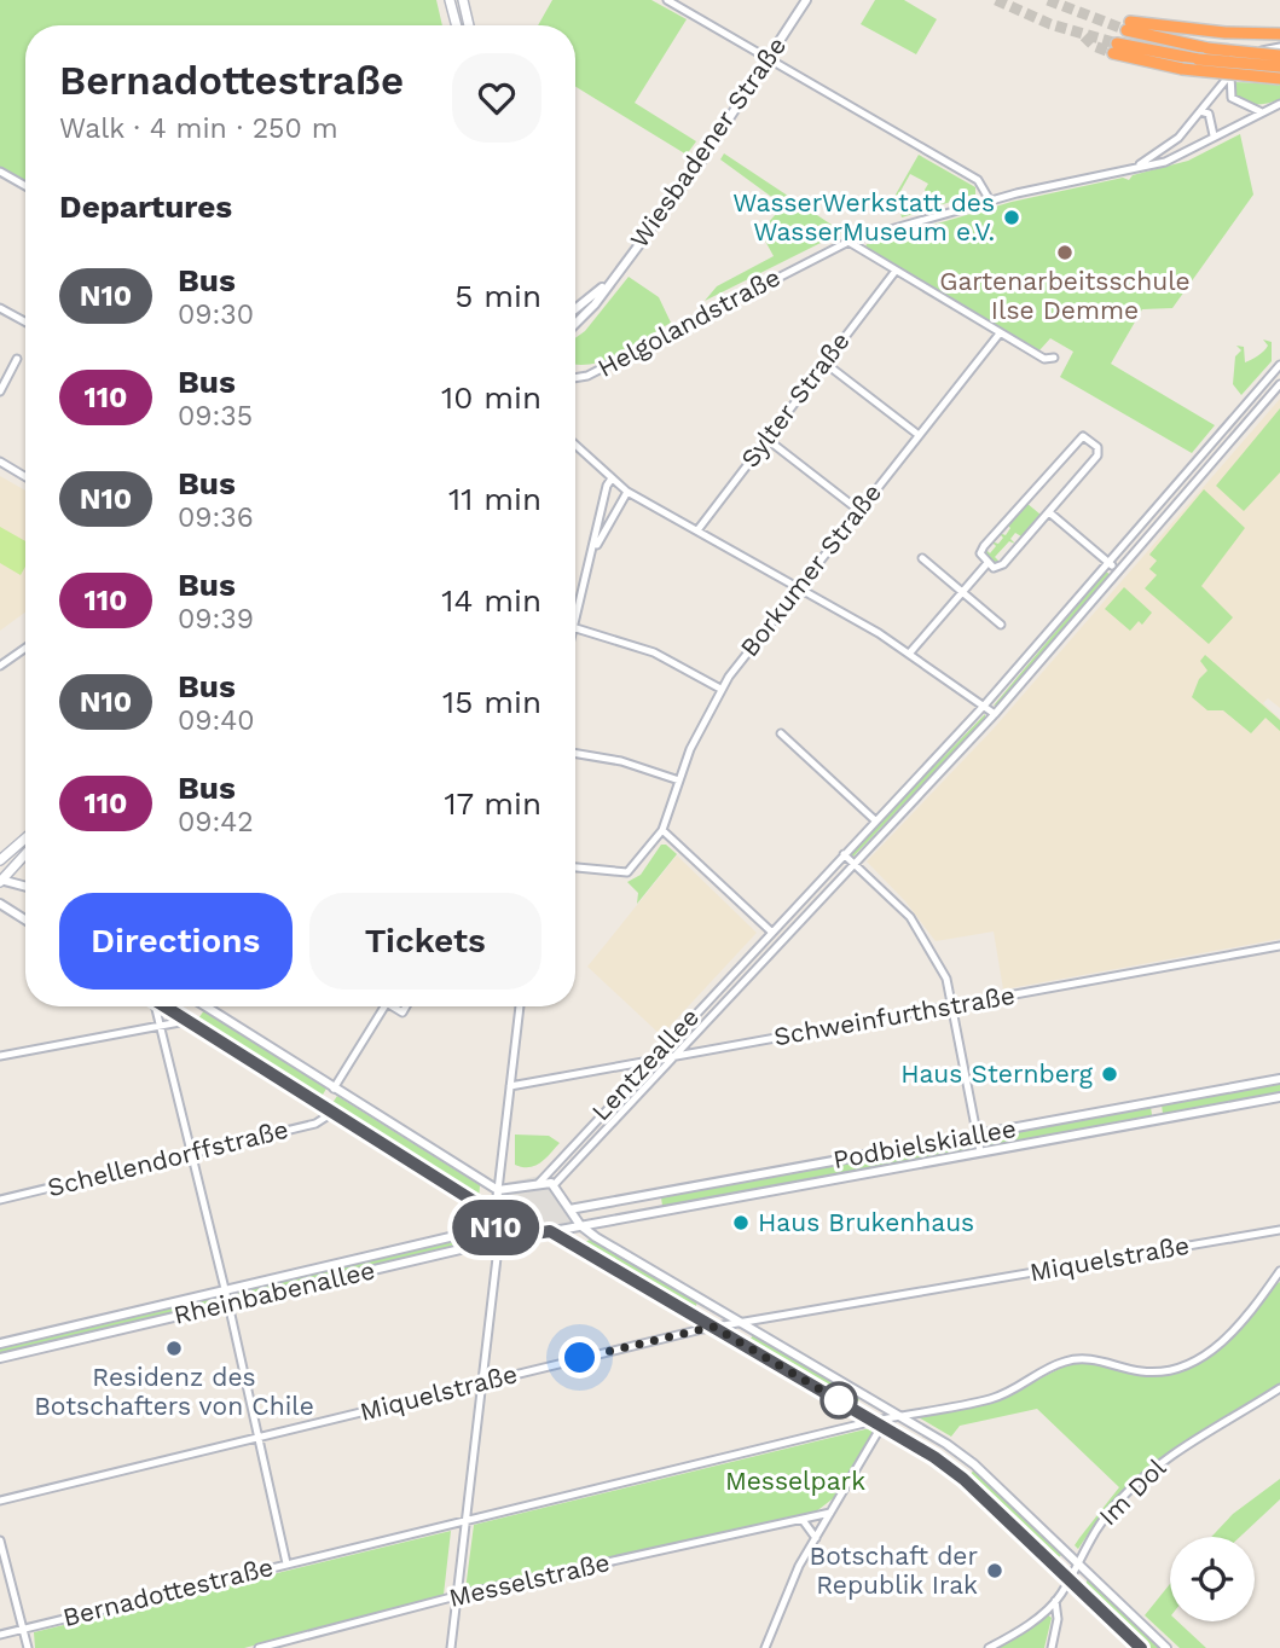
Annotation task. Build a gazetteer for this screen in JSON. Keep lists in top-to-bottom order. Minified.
{"streets":{"street":["Wiesbadener Straße","Helgolandstraße","Sylter Straße","Borkumer Straße","Schweinfurthstraße","Lentzeallee","Podbielskiallee","Schellendorffstraße","Miquelstraße","Rheinbabenallee","Im Dol","Messelstraße","Bernadottestraße"]},"crossings":[["Schweinfurthstraße","Lentzeallee"]],"parks":["Messelpark"],"places":["WasserWerkstatt des WasserMuseum e.V.","Gartenarbeitsschule Ilse Demme","Haus Sternberg","Haus Brukenhaus","Residenz des Botschafters von Chile","Botschaft der Republik Irak"],"lines":["bus line N10"],"page":{"on_map":"N10","heading":[["Bernadottestraße","Walk · 4 min · 250 m"],"Departures"],"list":[{"mark":"N10","name":"Bus","note":"09:30","value":"5 min"},{"mark":"110","name":"Bus","note":"09:35","value":"10 min"},{"mark":"N10","name":"Bus","note":"09:36","value":"11 min"},{"mark":"110","name":"Bus","note":"09:39","value":"14 min"},{"mark":"N10","name":"Bus","note":"09:40","value":"15 min"},{"mark":"110","name":"Bus","note":"09:42","value":"17 min"}],"buttons":["Directions","Tickets"]}}
